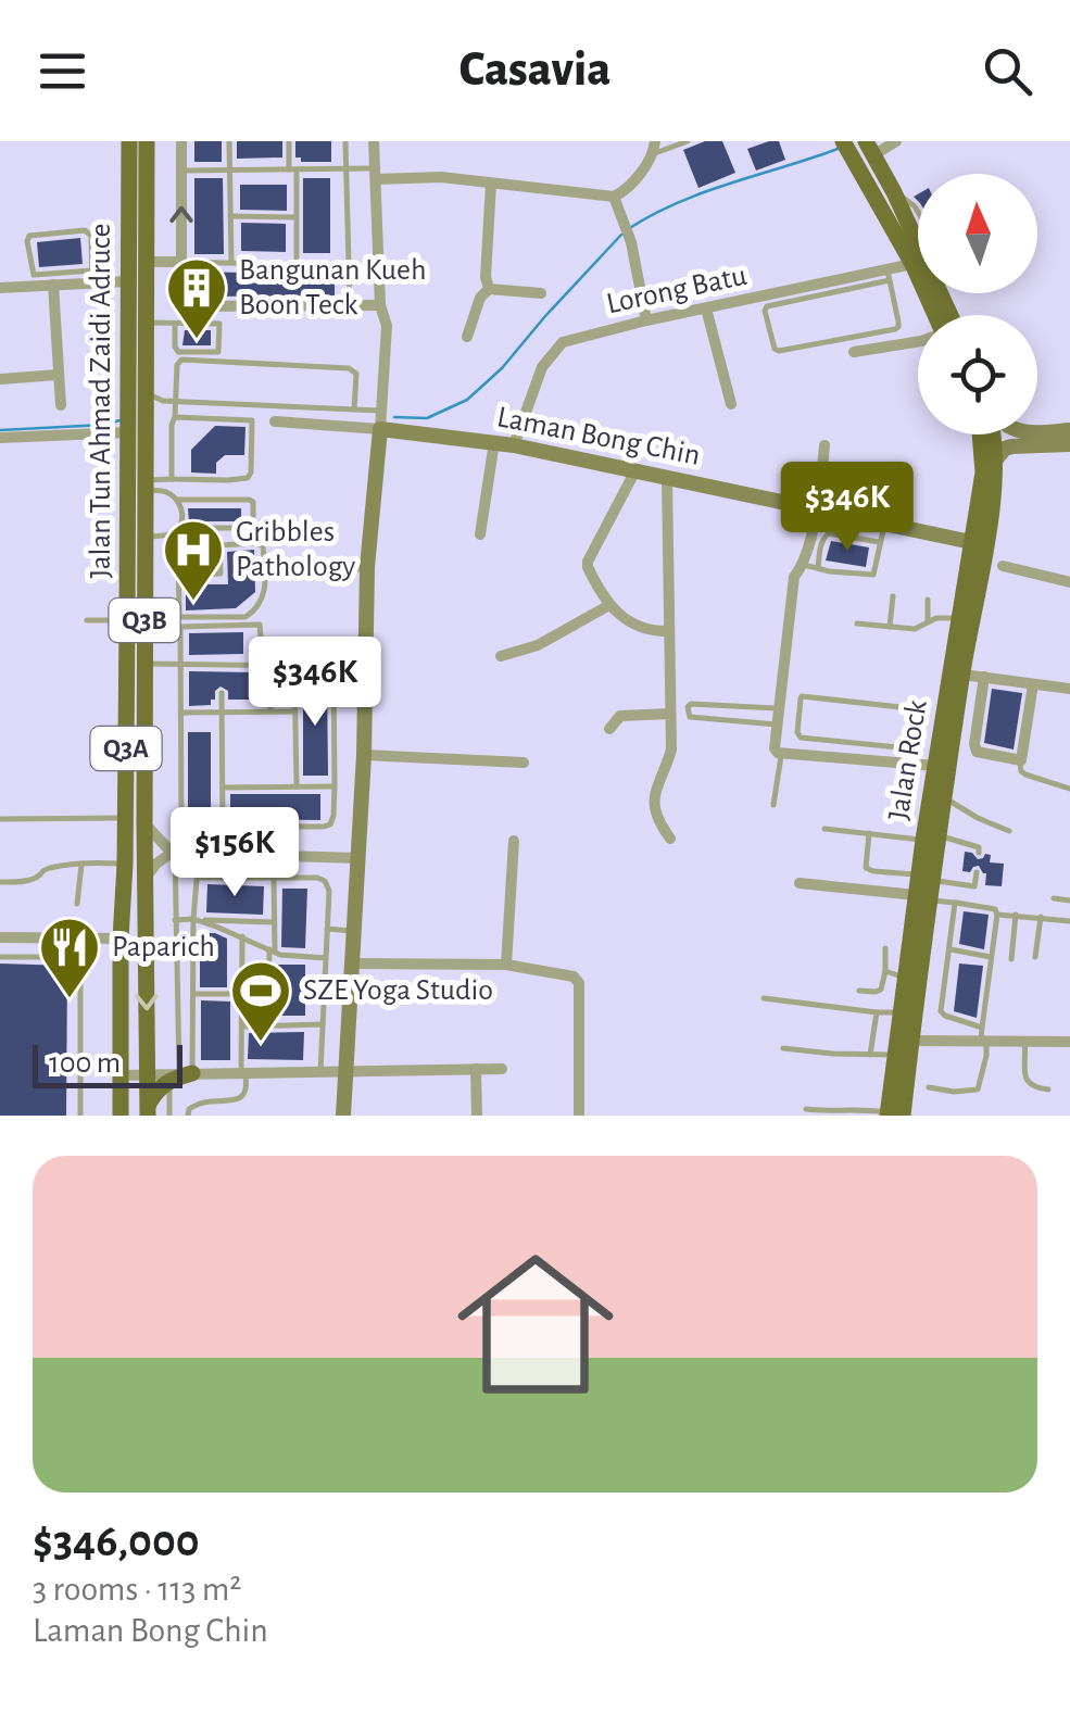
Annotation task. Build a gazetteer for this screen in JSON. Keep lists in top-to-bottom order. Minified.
{"streets":{"main road":["Jalan Tun Ahmad Zaidi Adruce","Q3B","Q3A","Jalan Rock"],"street":["Lorong Batu","Laman Bong Chin"]},"crossings":[["Lorong Batu","Laman Bong Chin"],["Laman Bong Chin","Jalan Rock"]],"places":{"building":["Bangunan Kueh Boon Teck"],"hospital":["Gribbles Pathology"],"restaurant":["Paparich"],"sports":["SZE Yoga Studio"]},"scale_bar":"100 m","north":"top","page":{"header":"Casavia","price":["$346K","$346K","$156K"],"scale":"100 m","list":[{"name":"$346,000","note":"3 rooms · 113 m² · Laman Bong Chin"}]}}
